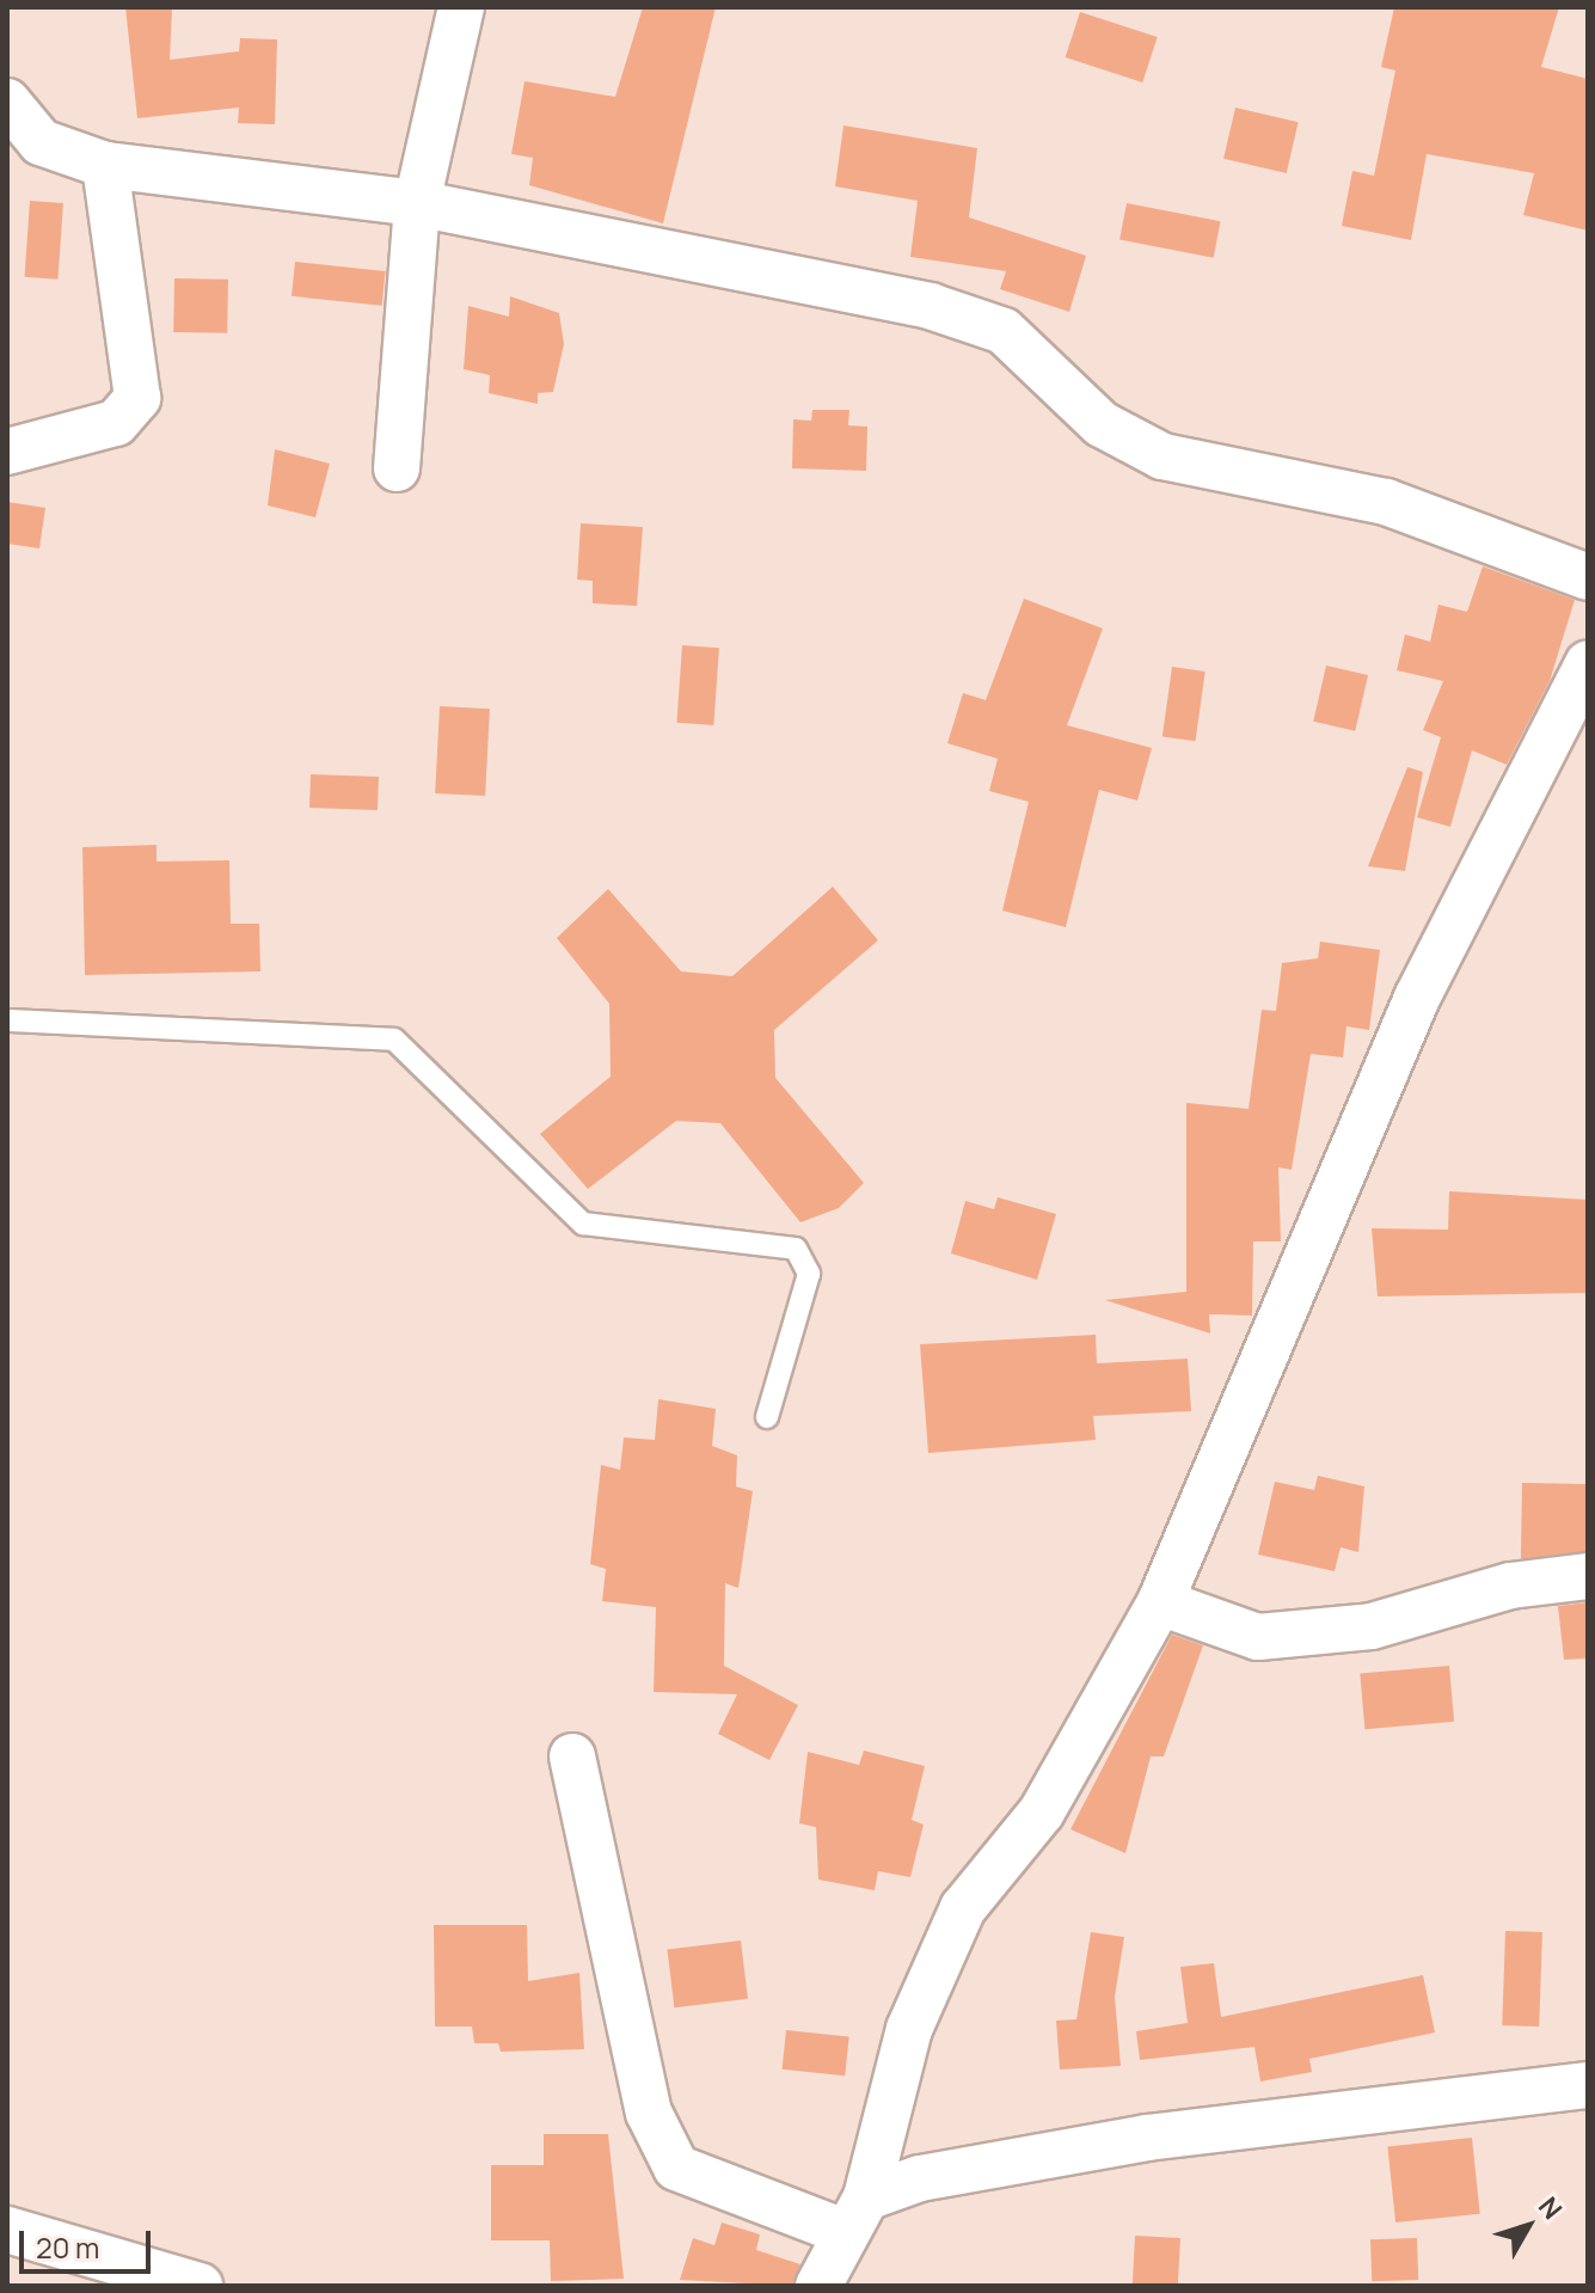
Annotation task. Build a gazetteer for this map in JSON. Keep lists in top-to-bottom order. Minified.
{"scale_bar":"20 m","north":"top right"}
